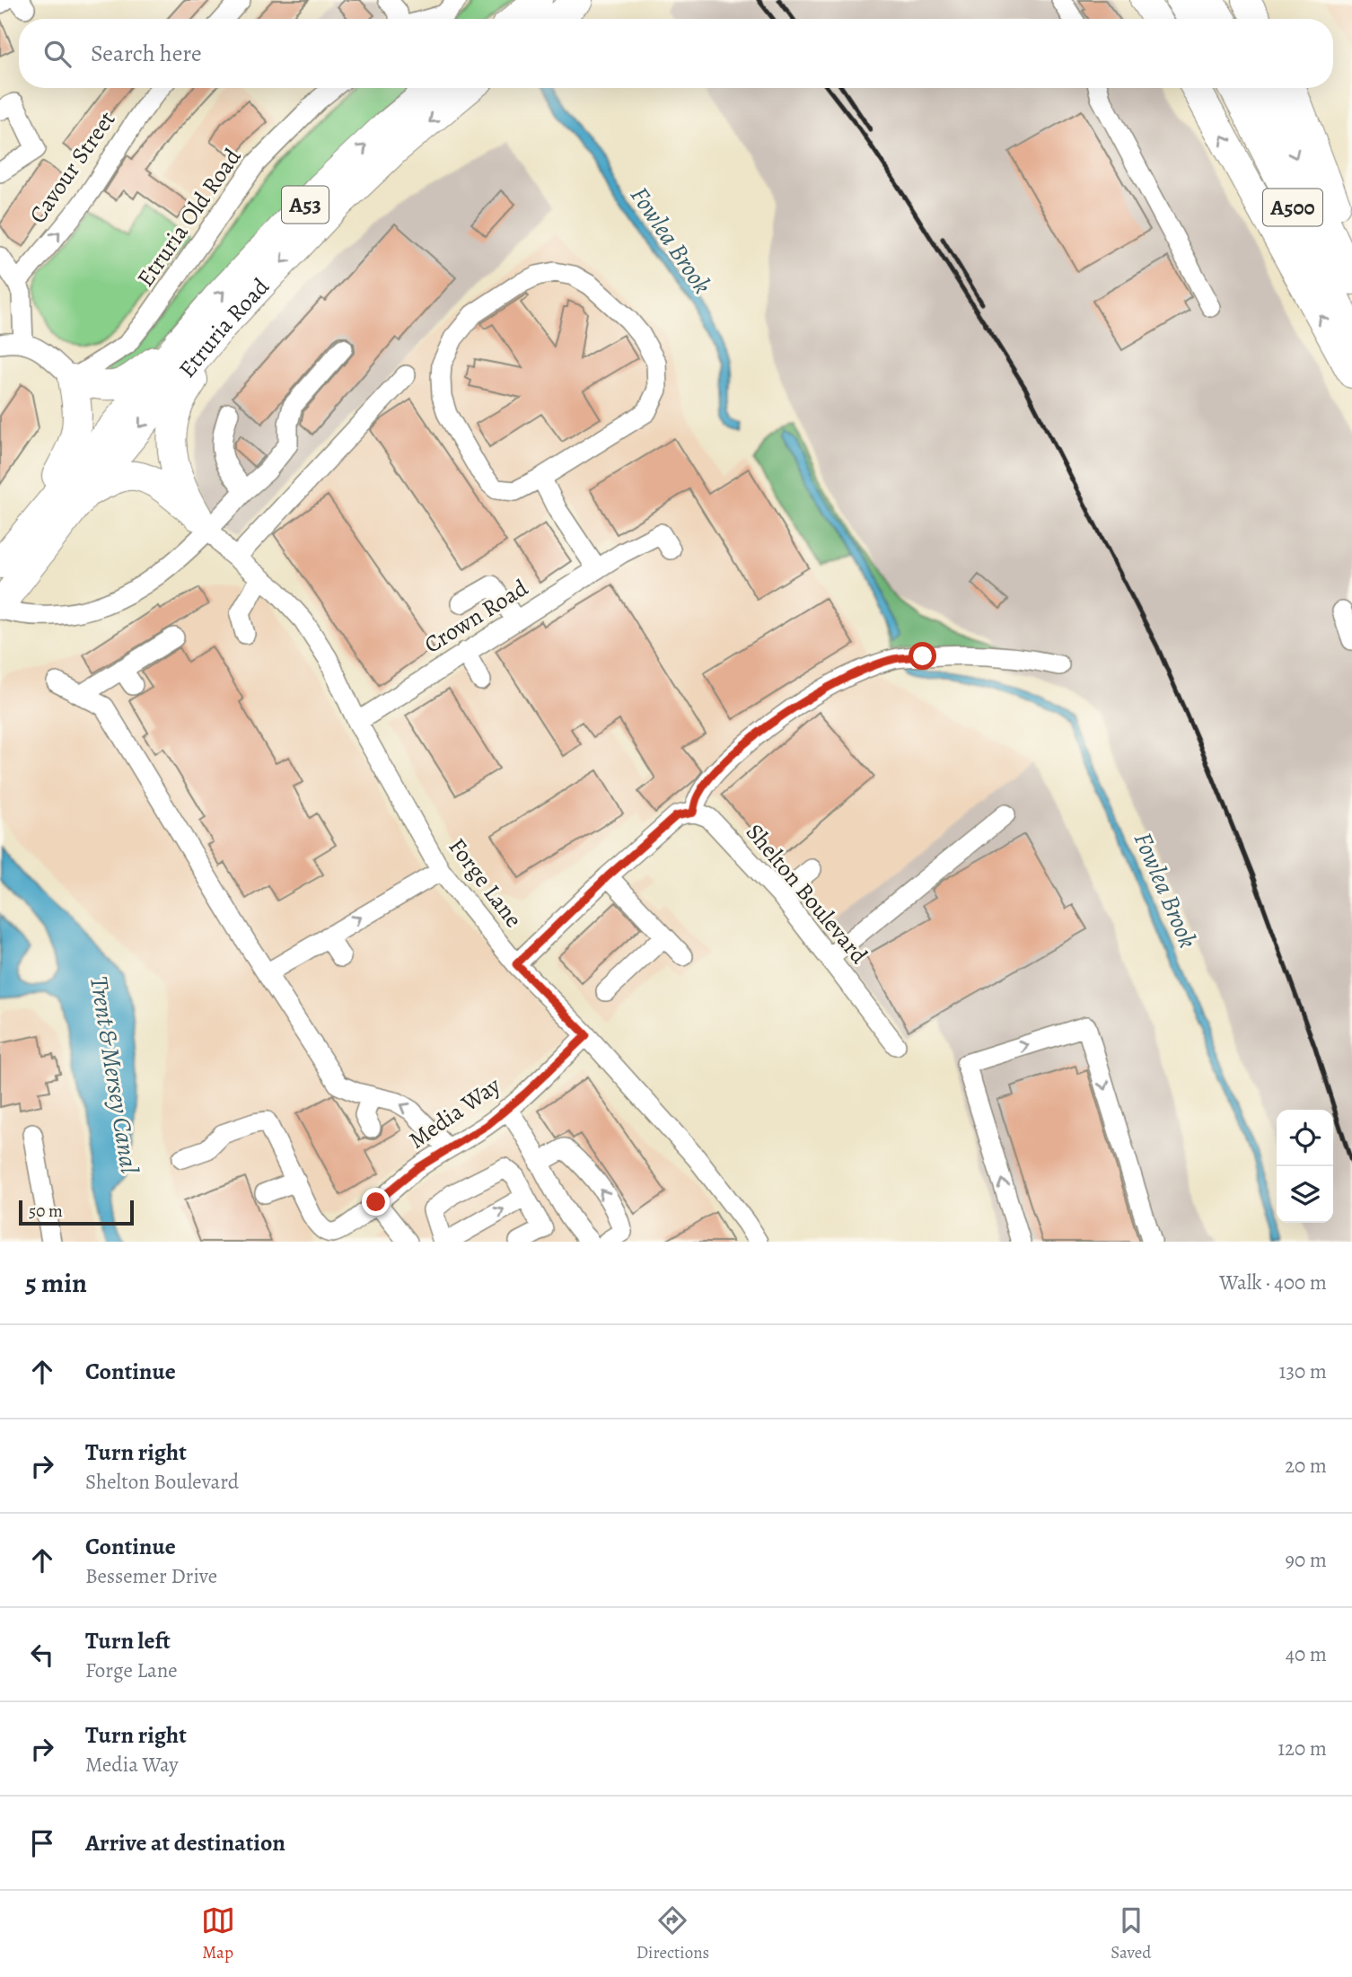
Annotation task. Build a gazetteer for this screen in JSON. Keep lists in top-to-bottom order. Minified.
{"streets":{"highway":["A53","A500","Etruria Road"],"street":["Cavour Street","Etruria Old Road","Crown Road","Forge Lane","Shelton Boulevard","Media Way"]},"crossings":[["Crown Road","Forge Lane"],["Forge Lane","Media Way"]],"one_way":["Cavour Street"],"water":["Fowlea Brook","Trent & Mersey Canal"],"scale_bar":"50 m","page":{"search":"Search here","scale":"50 m","heading":["5 min","Walk · 400 m"],"list":[["Continue","130 m"],["Turn right","Shelton Boulevard","20 m"],["Continue","Bessemer Drive","90 m"],["Turn left","Forge Lane","40 m"],["Turn right","Media Way","120 m"],"Arrive at destination"],"nav":["Map","Directions","Saved"]}}
